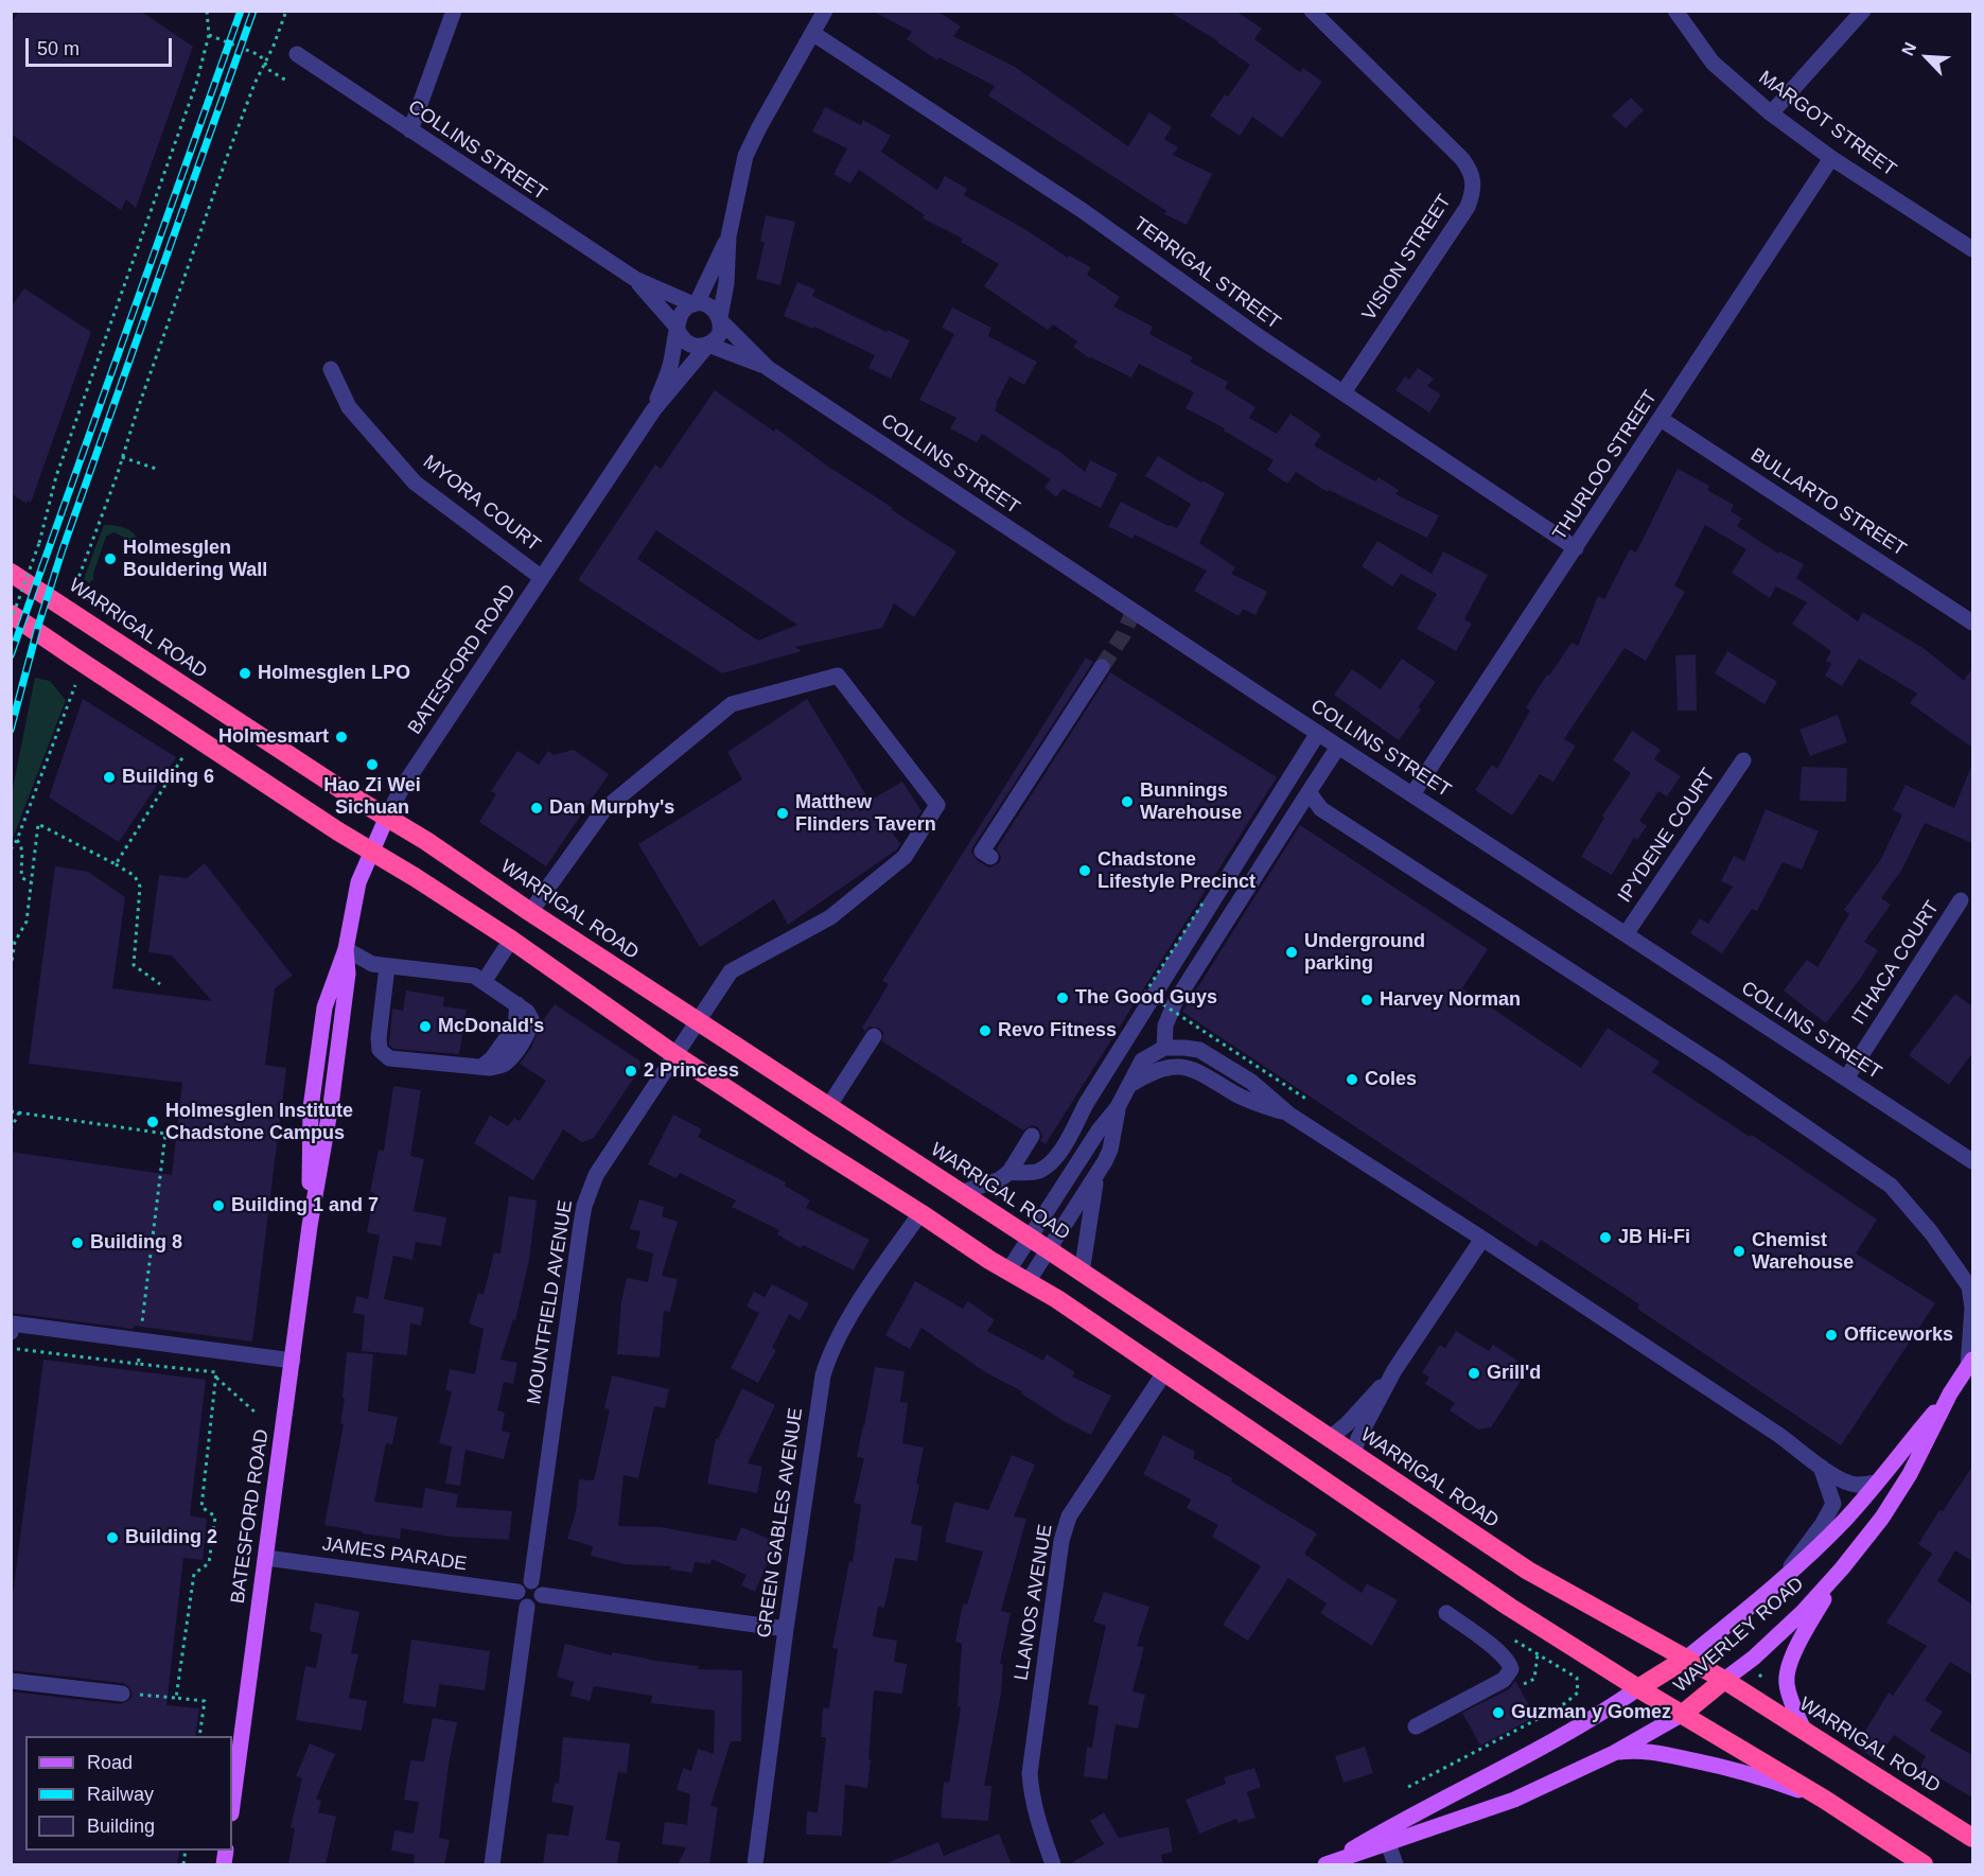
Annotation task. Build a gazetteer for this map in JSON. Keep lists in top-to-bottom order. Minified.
{"streets":{"highway":["WARRIGAL ROAD","WAVERLEY ROAD"],"main road":["BATESFORD ROAD"],"street":["MARGOT STREET","COLLINS STREET","VISION STREET","TERRIGAL STREET","THURLOO STREET","BULLARTO STREET","MYORA COURT","IPYDENE COURT","ITHACA COURT","MOUNTFIELD AVENUE","GREEN GABLES AVENUE","JAMES PARADE","LLANOS AVENUE"]},"crossings":[["MARGOT STREET","THURLOO STREET"],["COLLINS STREET","THURLOO STREET"],["COLLINS STREET","BATESFORD ROAD"],["COLLINS STREET","IPYDENE COURT"],["COLLINS STREET","ITHACA COURT"],["VISION STREET","TERRIGAL STREET"],["TERRIGAL STREET","THURLOO STREET"],["THURLOO STREET","BULLARTO STREET"],["MYORA COURT","BATESFORD ROAD"],["WARRIGAL ROAD","BATESFORD ROAD"],["WARRIGAL ROAD","MOUNTFIELD AVENUE"],["WARRIGAL ROAD","WAVERLEY ROAD"],["BATESFORD ROAD","JAMES PARADE"],["MOUNTFIELD AVENUE","JAMES PARADE"]],"places":["Holmesglen Bouldering Wall","Holmesglen LPO","Holmesmart","Hao Zi Wei Sichuan","Building 6","Bunnings Warehouse","Dan Murphy's","Matthew Flinders Tavern","Chadstone Lifestyle Precinct","Underground parking","The Good Guys","Harvey Norman","McDonald's","Revo Fitness","2 Princess","Coles","Holmesglen Institute Chadstone Campus","Building 1 and 7","JB Hi-Fi","Building 8","Chemist Warehouse","Officeworks","Grill'd","Building 2","Guzman y Gomez"],"legend":["Road","Railway","Building"],"scale_bar":"50 m","north":"top left"}
